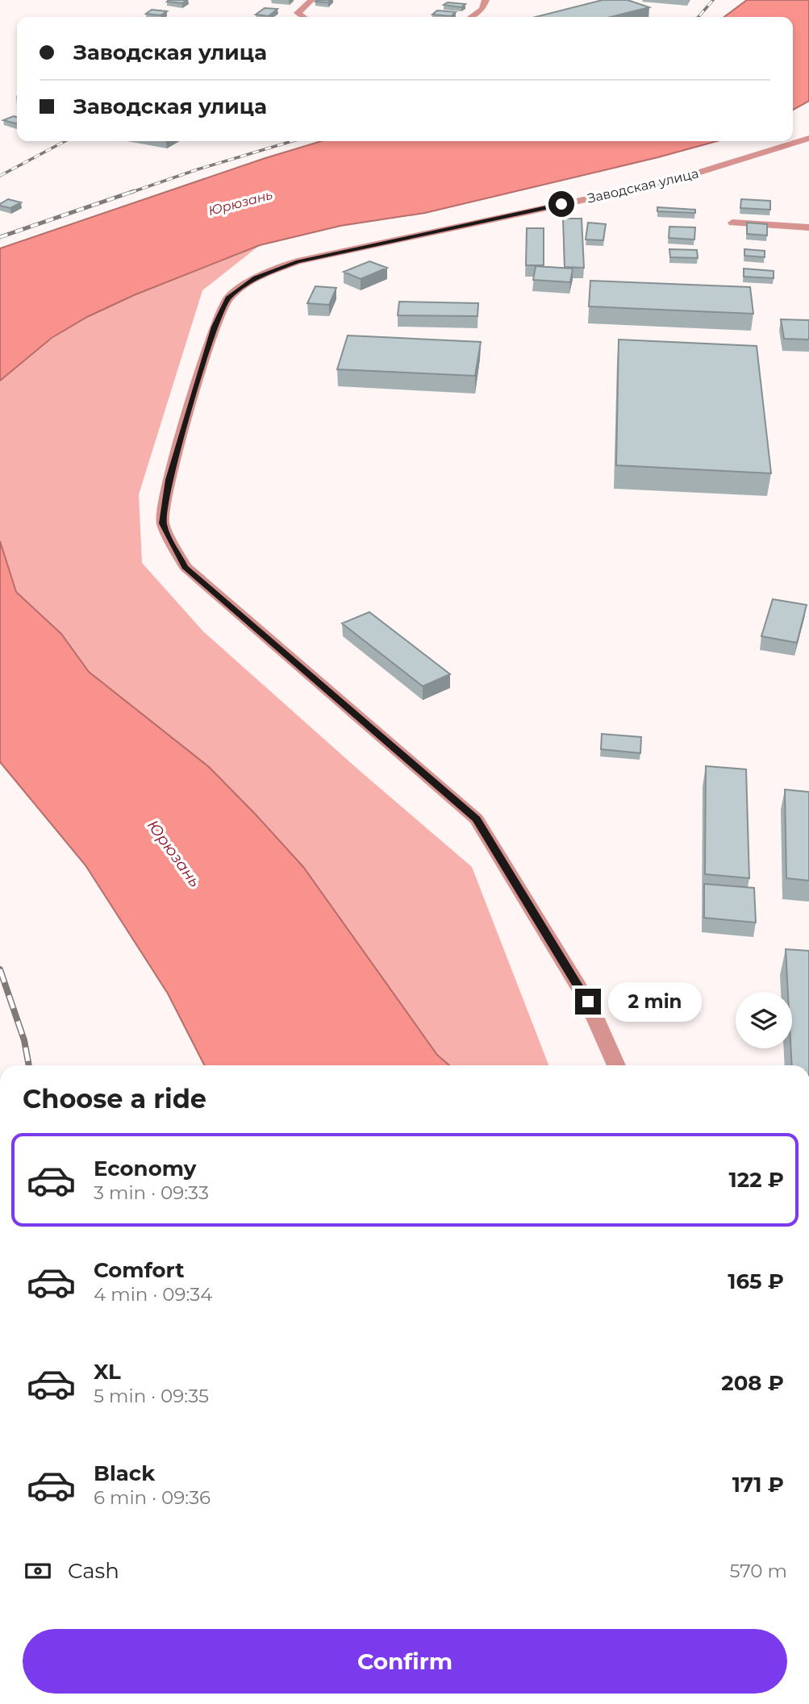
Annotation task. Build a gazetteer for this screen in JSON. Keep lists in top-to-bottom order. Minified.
{"streets":{"street":["Заводская улица"]},"water":["Юрюзань"],"page":{"banner":["Заводская улица","Заводская улица"],"bubble":"2 min","heading":"Choose a ride","list":[{"name":"Economy","note":"3 min · 09:33","value":"122 ₽"},{"name":"Comfort","note":"4 min · 09:34","value":"165 ₽"},{"name":"XL","note":"5 min · 09:35","value":"208 ₽"},{"name":"Black","note":"6 min · 09:36","value":"171 ₽"}],"pay":["Cash","570 m"],"buttons":"Confirm"}}
